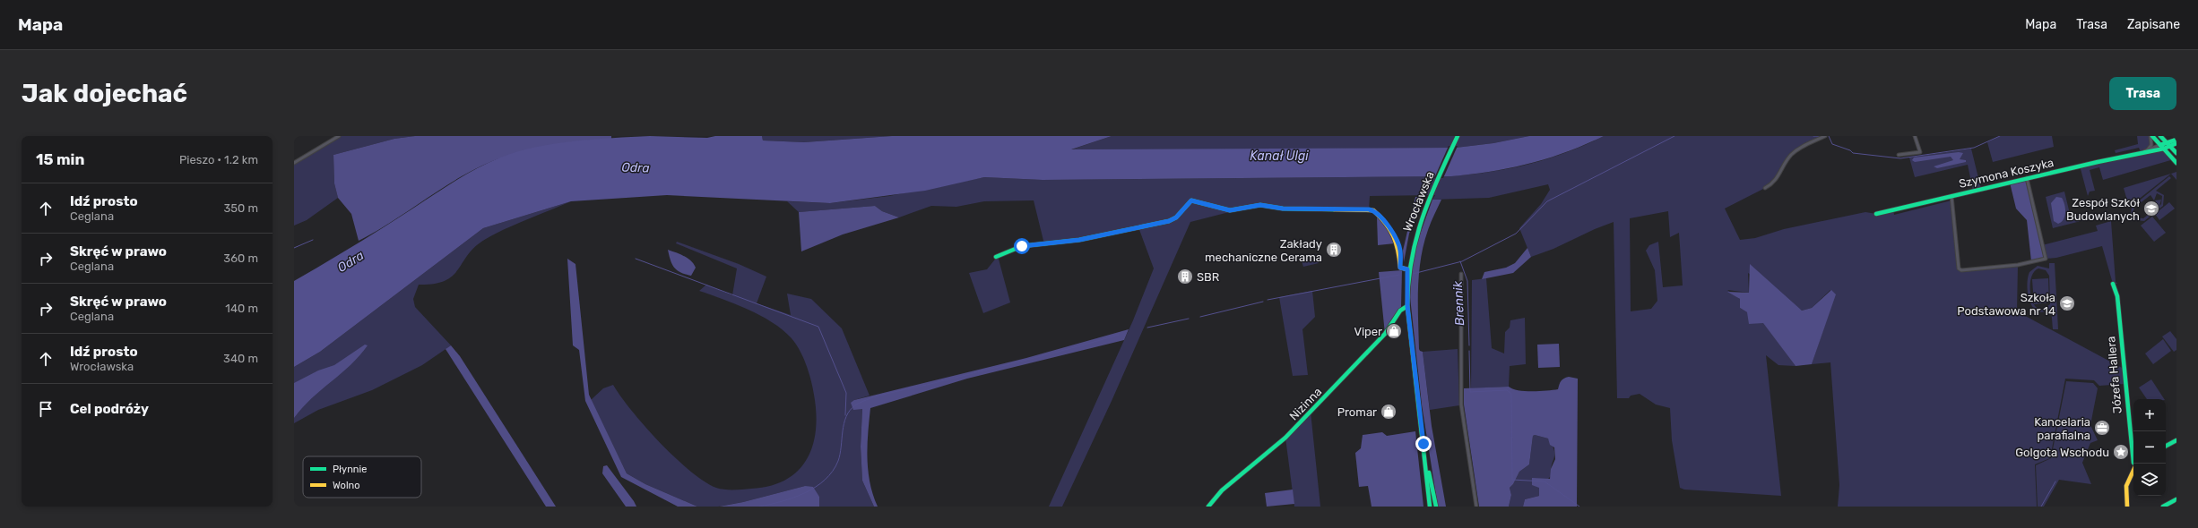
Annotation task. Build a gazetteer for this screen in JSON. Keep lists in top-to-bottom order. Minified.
{"streets":{"street":["Szymona Koszyka","Wrocławska","Józefa Hallera","Nizinna"]},"crossings":[["Wrocławska","Nizinna"]],"water":["Kanał Ulgi","Odra","Brennik"],"places":{"school or university":["Zespół Szkół Budowlanych","Szkoła Podstawowa nr 14"],"building":["Zakłady mechaniczne Cerama","SBR"],"shop":["Viper","Promar"],"office":["Kancelaria parafialna"],"place":["Golgota Wschodu"]},"legend":["Płynnie","Wolno"],"page":{"header":"Mapa","nav":["Mapa","Trasa","Zapisane"],"buttons":"Trasa","title":"Jak dojechać","heading":["15 min","Pieszo · 1.2 km"],"list":[["Idź prosto","Ceglana","350 m"],["Skręć w prawo","Ceglana","360 m"],["Skręć w prawo","Ceglana","140 m"],["Idź prosto","Wrocławska","340 m"],"Cel podróży"],"map_buttons":["+","−"]}}
